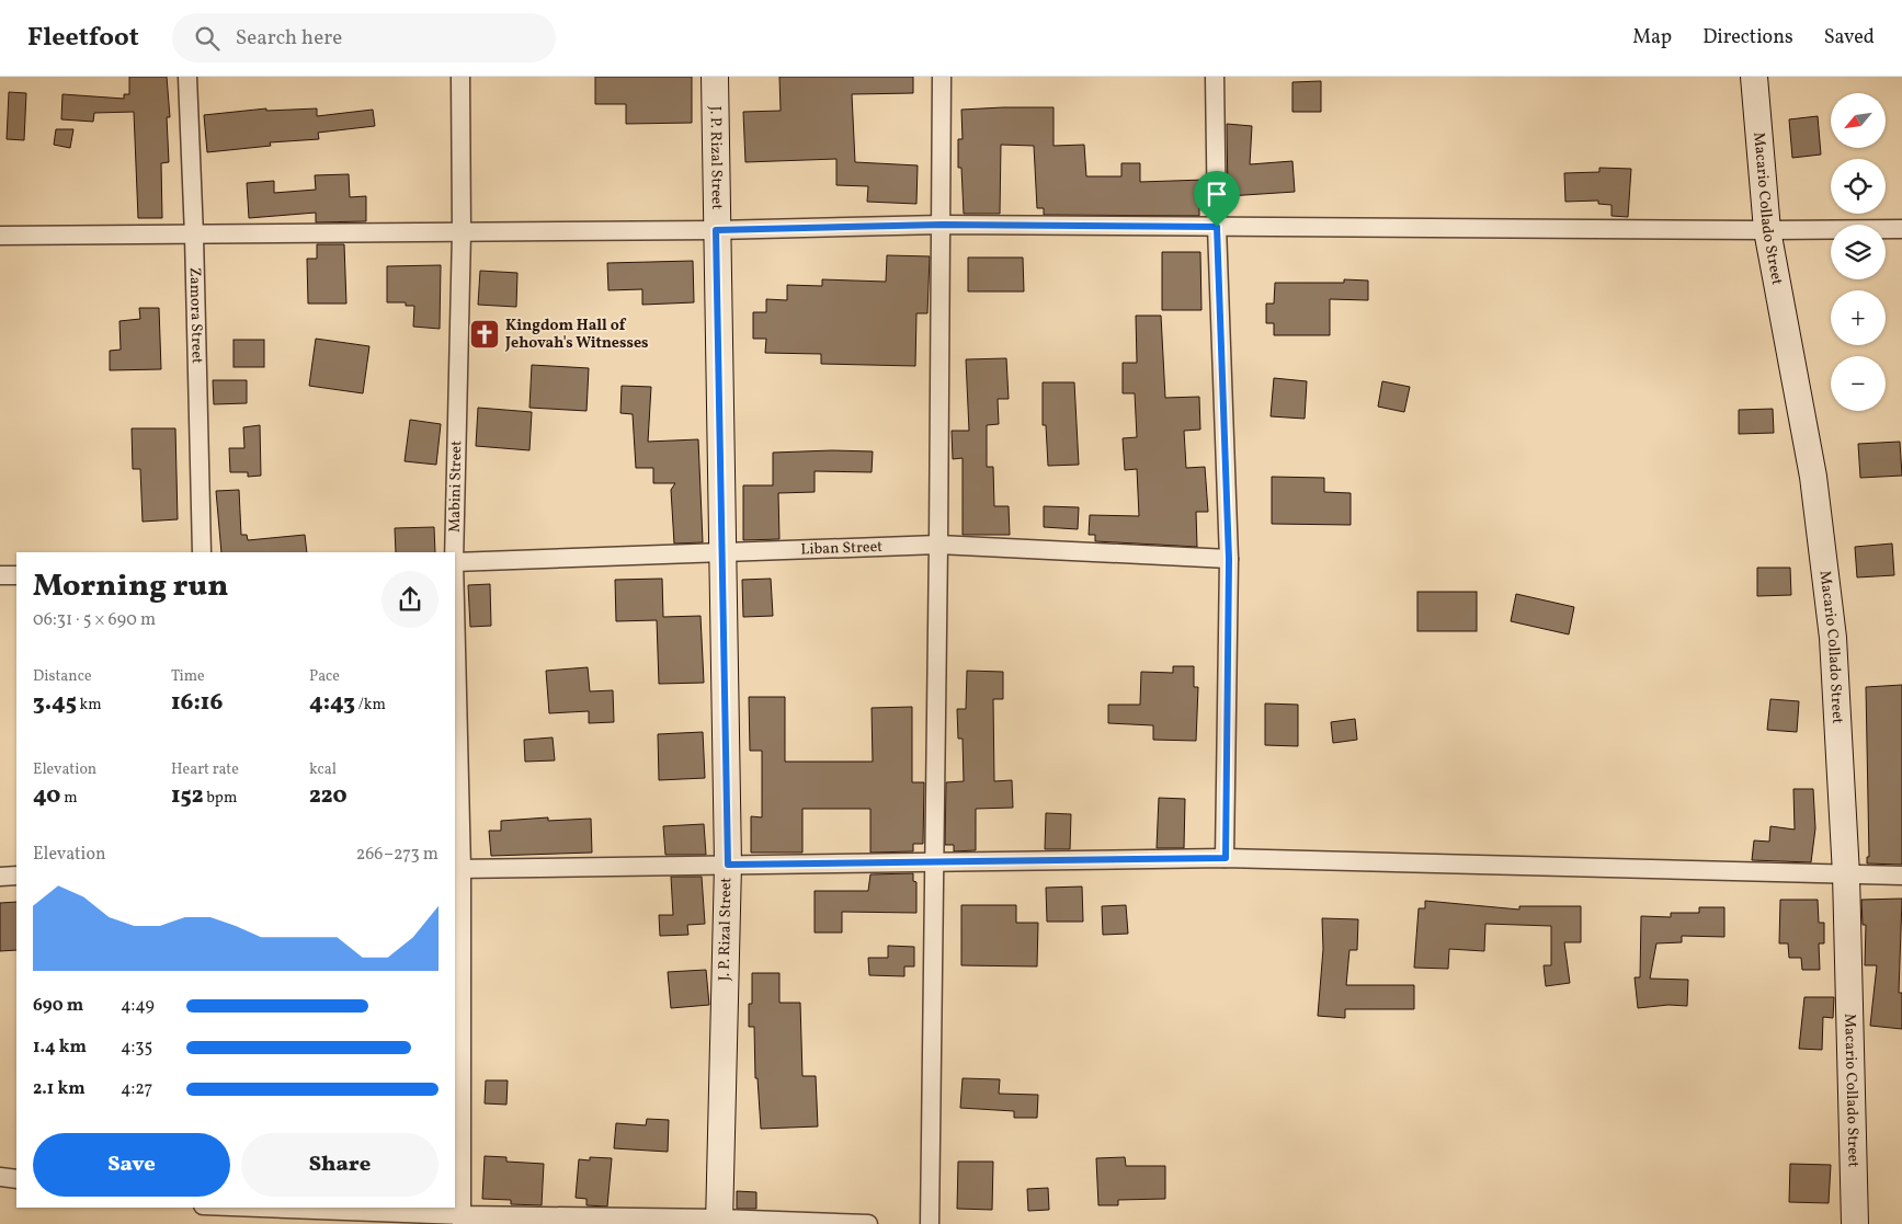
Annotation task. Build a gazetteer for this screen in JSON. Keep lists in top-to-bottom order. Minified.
{"streets":{"street":["J. P. Rizal Street","Macario Collado Street","Zamora Street","Mabini Street","Liban Street"]},"crossings":[["J. P. Rizal Street","Liban Street"]],"places":{"church":["Kingdom Hall of Jehovah's Witnesses"]},"north":"bottom left","page":{"header":"Fleetfoot","search":"Search here","nav":["Map","Directions","Saved"],"map_buttons":["+","−"],"heading":["Morning run","06:31 · 5 × 690 m"],"stats":[["Distance","3.45 km"],["Time","16:16"],["Pace","4:43 /km"],["Elevation","40 m"],["Heart rate","152 bpm"],["kcal","220"]],"chart":["Elevation","266–273 m"],"list":[{"name":"690 m","note":"4:49"},{"name":"1.4 km","note":"4:35"},{"name":"2.1 km","note":"4:27"}],"buttons":["Save","Share"]}}
